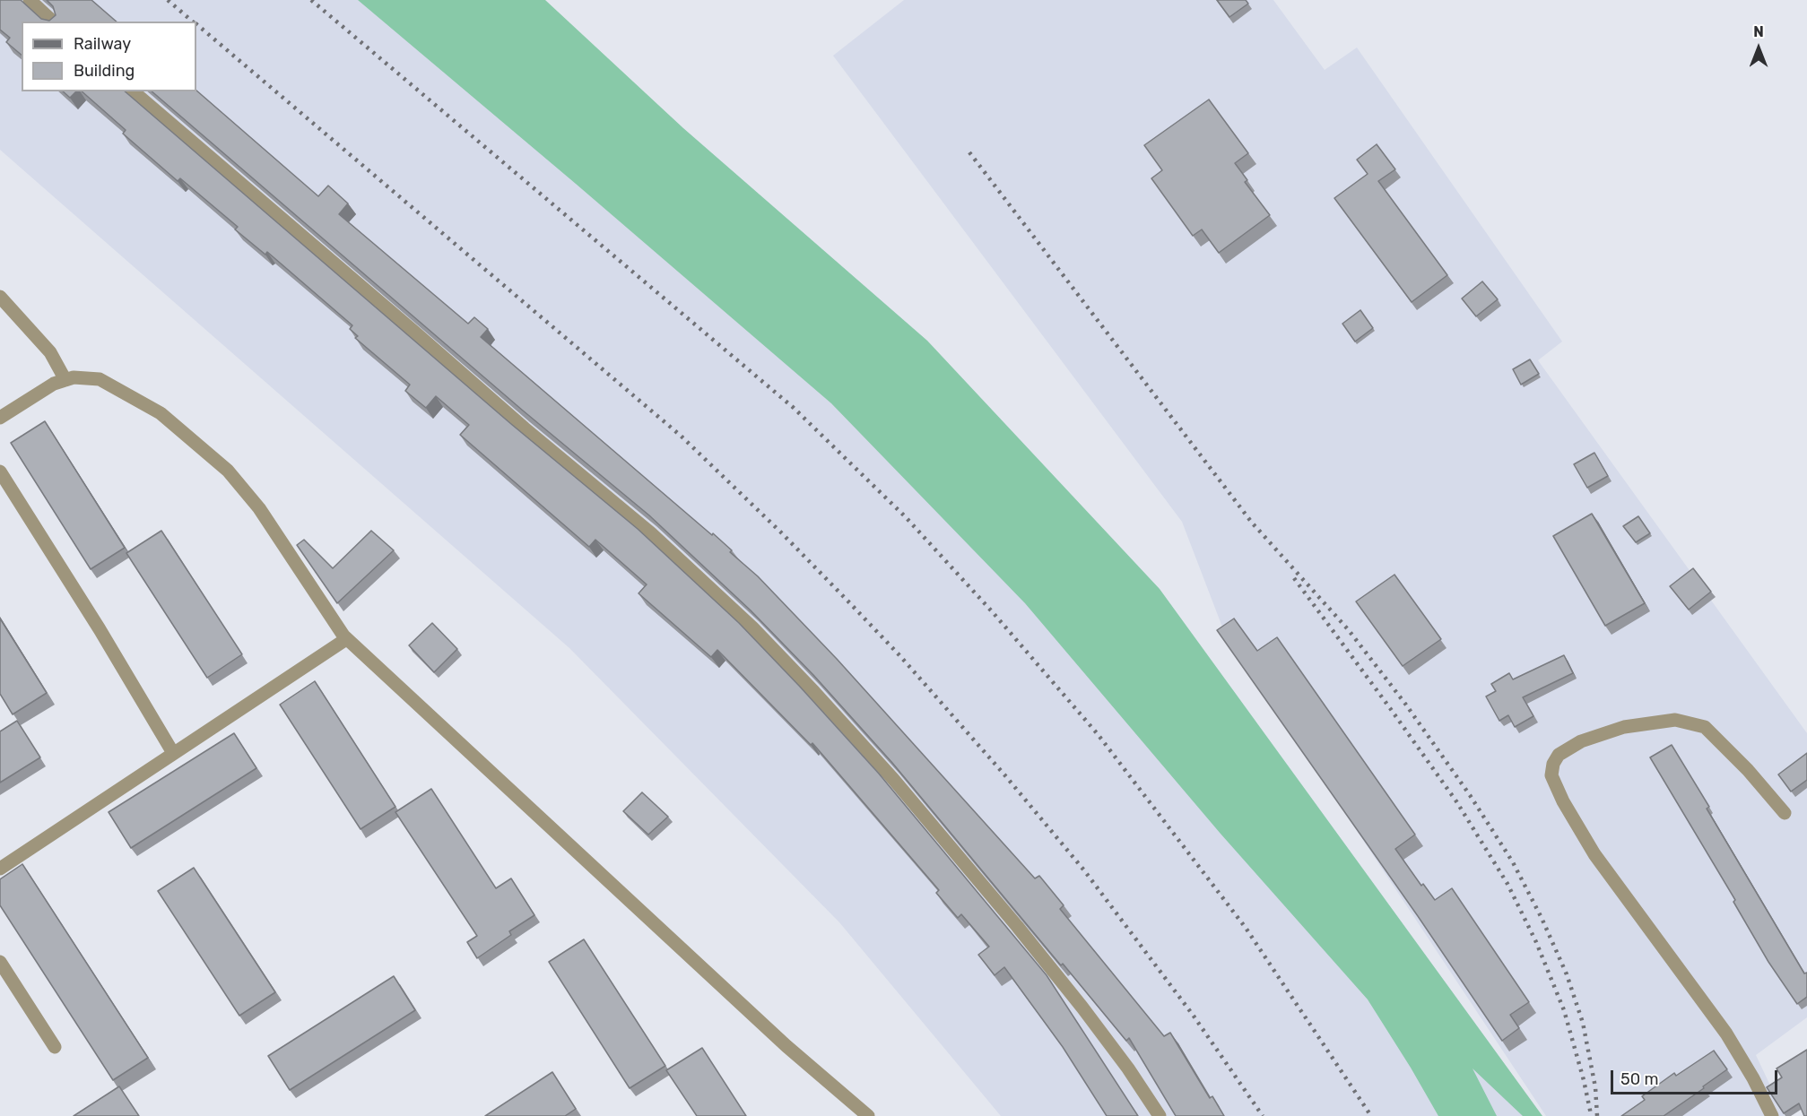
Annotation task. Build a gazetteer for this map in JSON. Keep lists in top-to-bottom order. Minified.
{"legend":["Railway","Building"],"scale_bar":"50 m","north":"top"}
